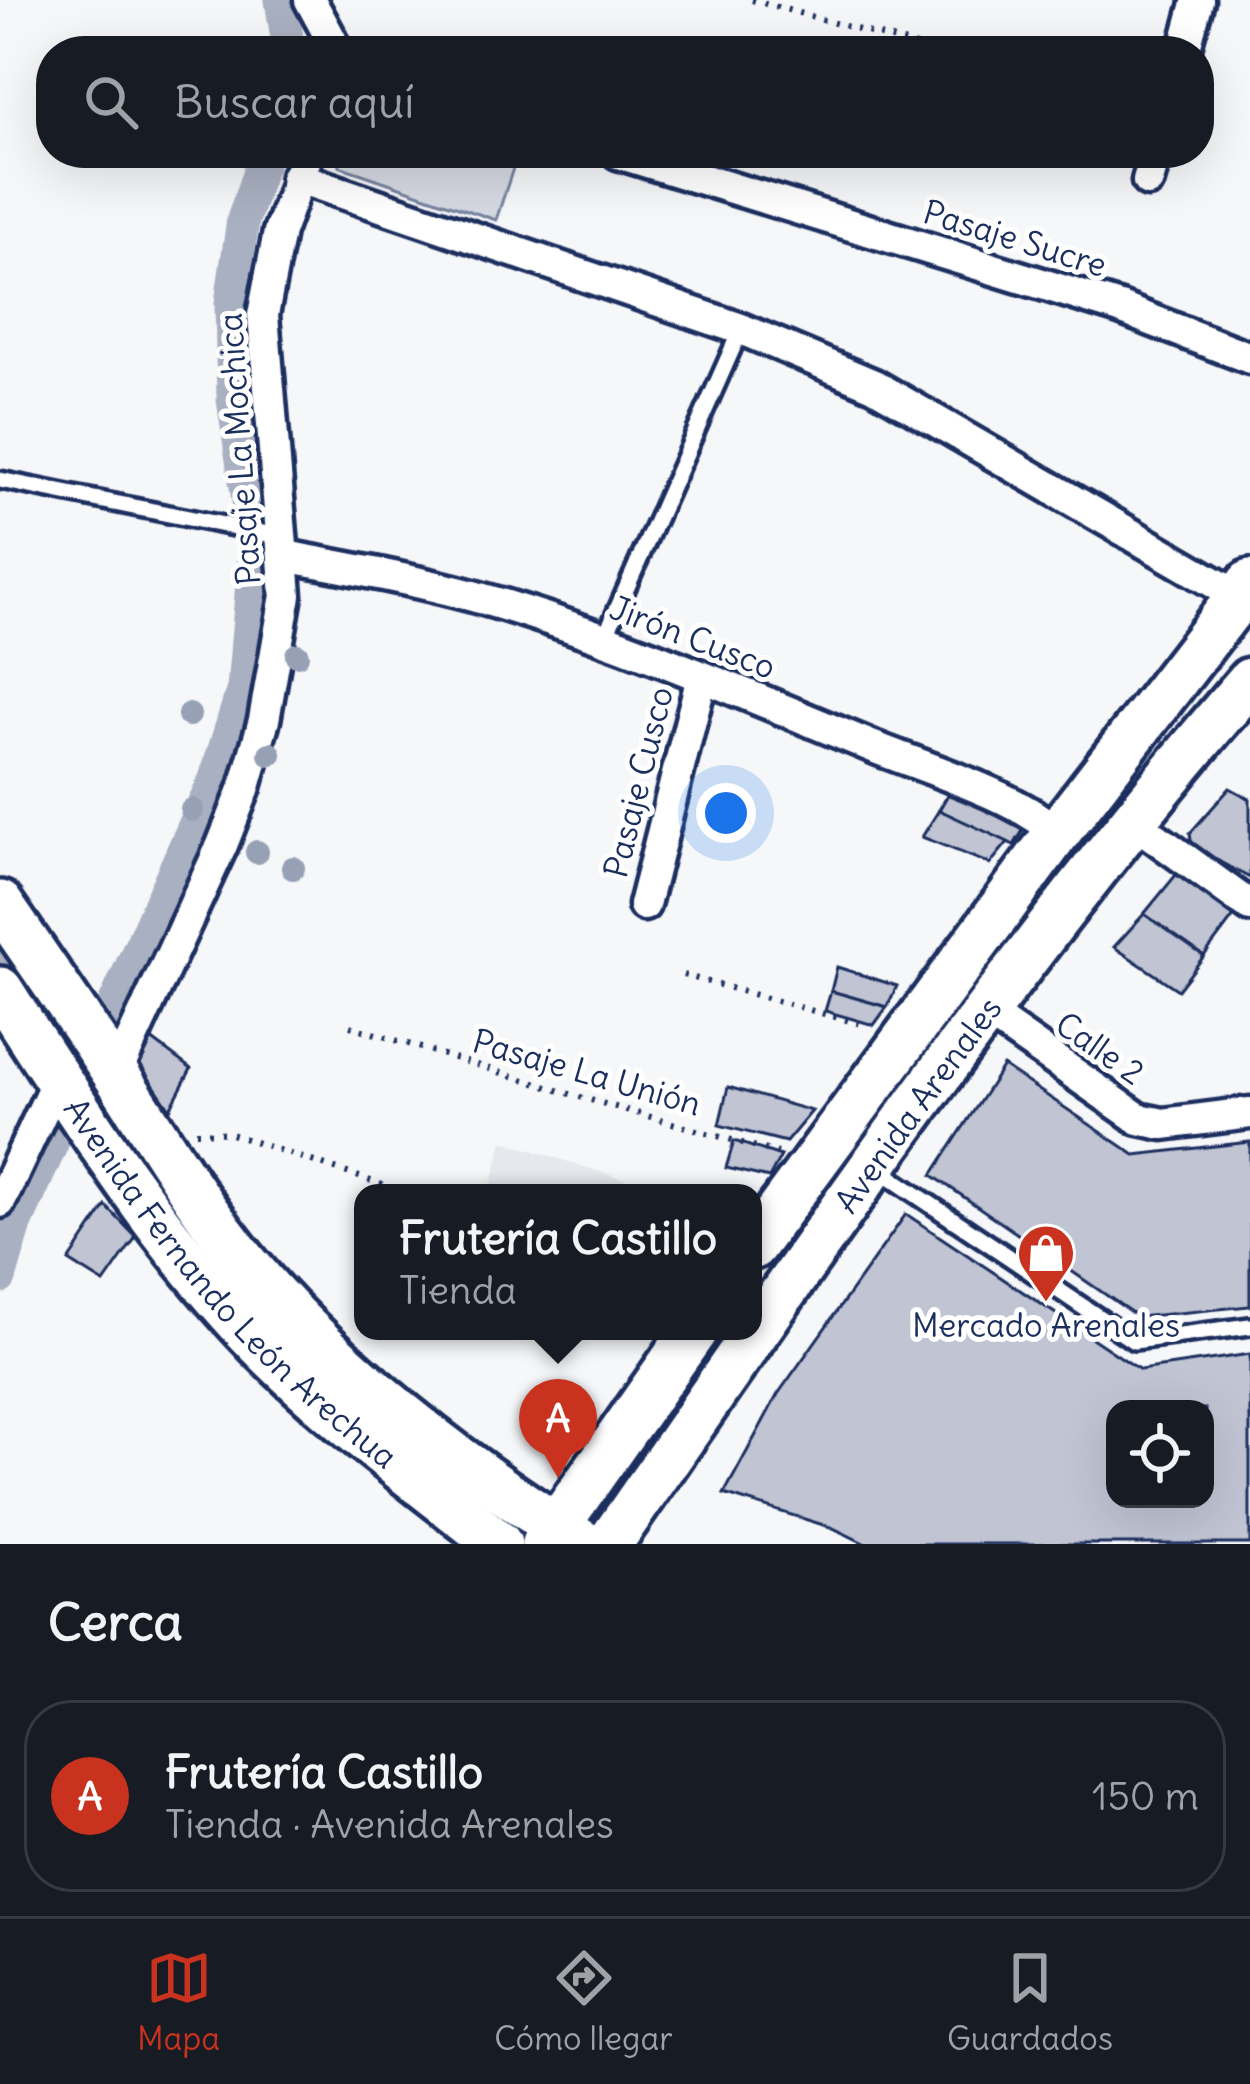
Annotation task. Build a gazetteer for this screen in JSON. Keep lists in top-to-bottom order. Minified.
{"streets":{"street":["Pasaje Sucre","Pasaje La Mochica","Jirón Cusco","Pasaje Cusco","Calle 2","Avenida Arenales","Avenida Fernando León Arechua"],"path":["Pasaje La Unión"]},"crossings":[["Pasaje La Mochica","Jirón Cusco"],["Pasaje La Mochica","Avenida Fernando León Arechua"],["Jirón Cusco","Pasaje Cusco"],["Jirón Cusco","Avenida Arenales"],["Calle 2","Avenida Arenales"],["Pasaje La Unión","Avenida Arenales"]],"places":{"shop":["Mercado Arenales"]},"page":{"search":"Buscar aquí","popup":["Frutería Castillo","Tienda"],"pins":"A","heading":"Cerca","list":[{"mark":"A","name":"Frutería Castillo","note":"Tienda · Avenida Arenales","value":"150 m"}],"nav":["Mapa","Cómo llegar","Guardados"]}}
